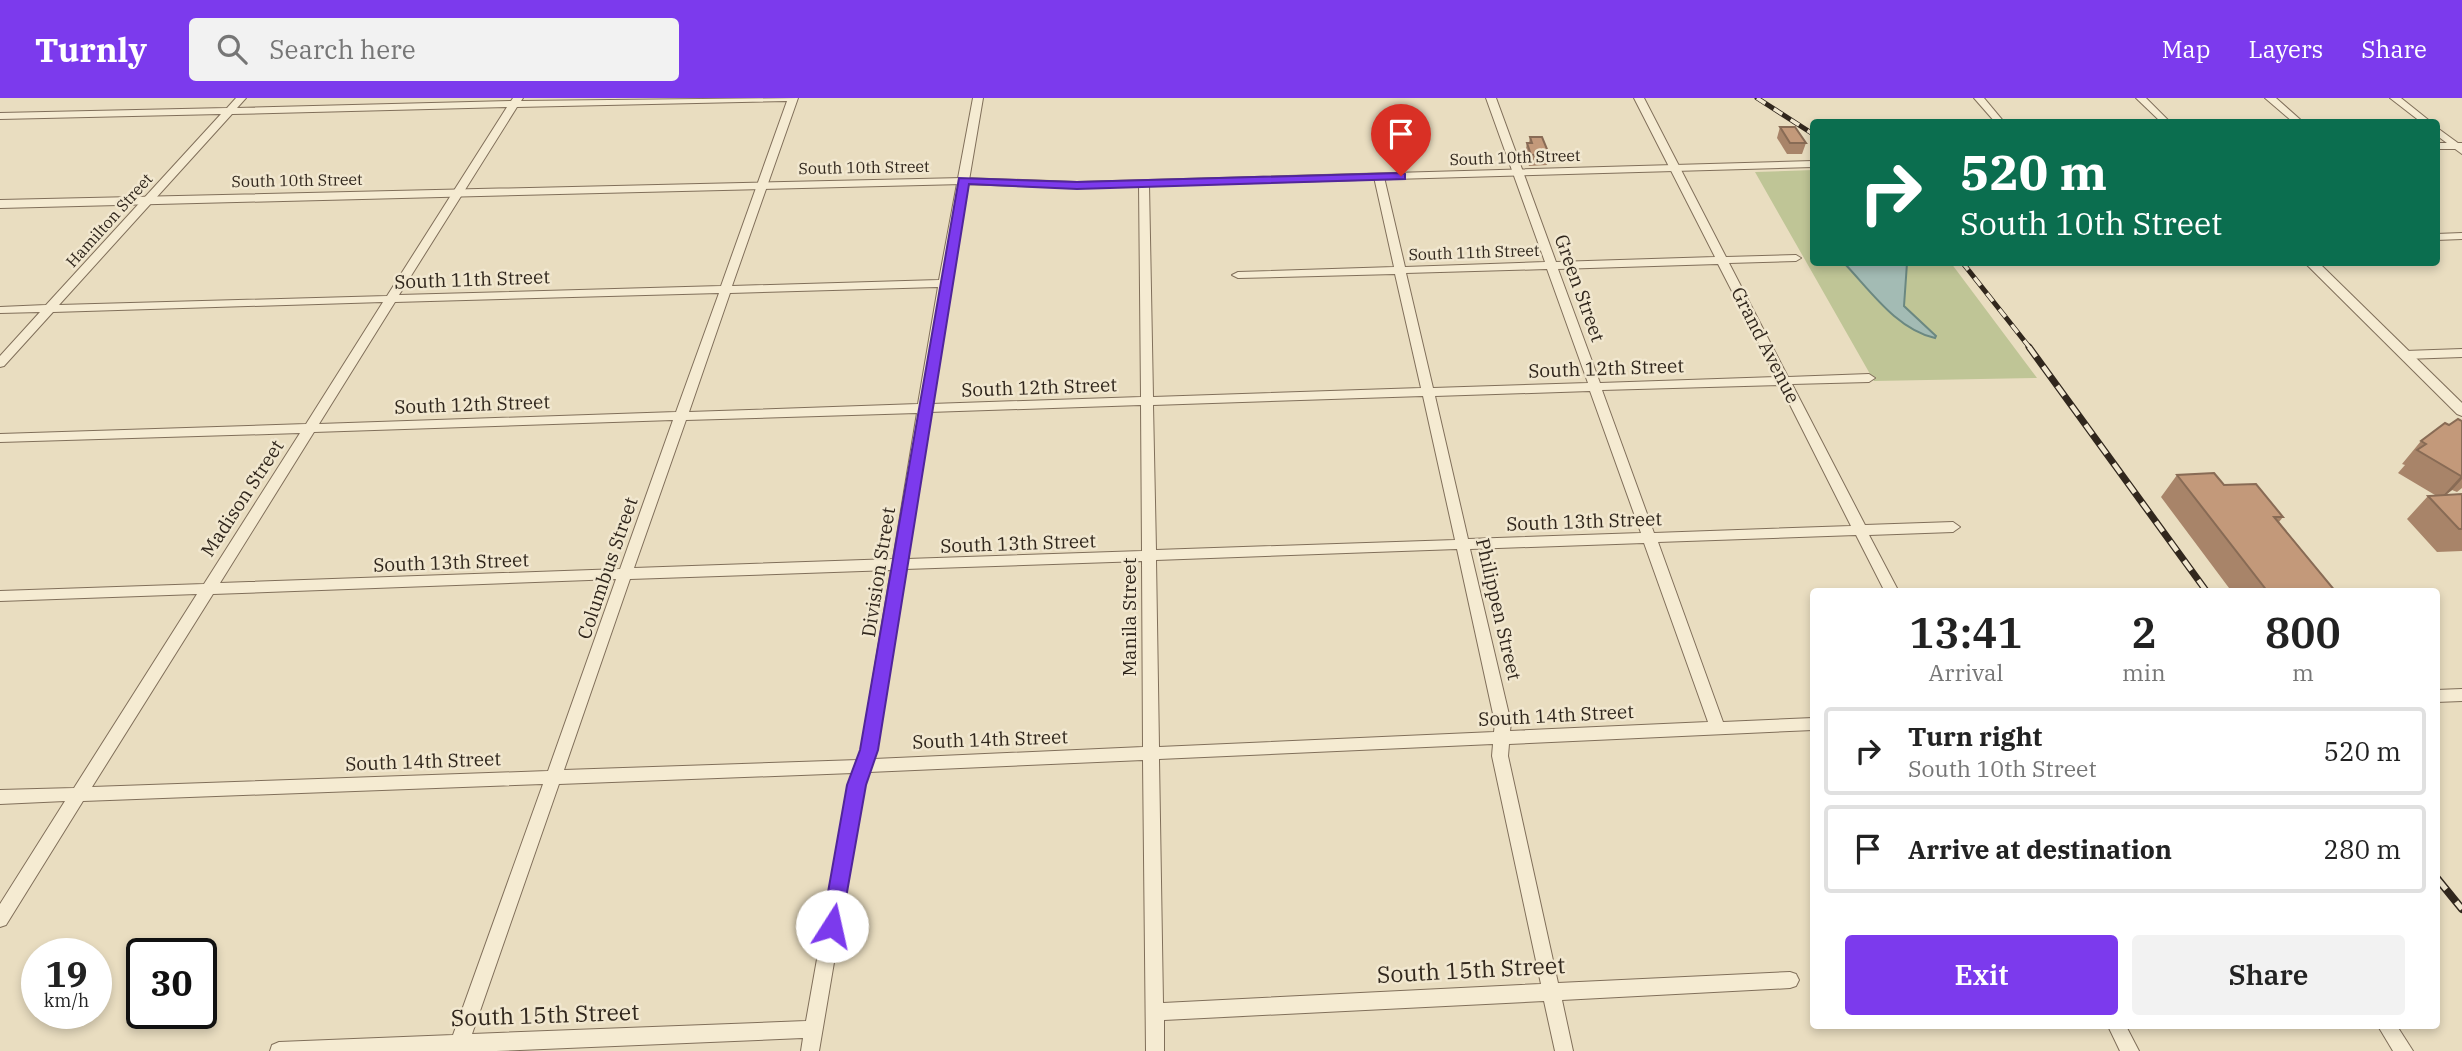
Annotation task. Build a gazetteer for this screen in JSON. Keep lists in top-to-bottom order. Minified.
{"streets":{"street":["South 10th Street","Hamilton Street","South 11th Street","Green Street","Grand Avenue","South 12th Street","Madison Street","South 13th Street","Columbus Street","Division Street","Philippen Street","Manila Street","South 14th Street","South 15th Street"]},"crossings":[["South 10th Street","Hamilton Street"],["South 10th Street","Green Street"],["South 10th Street","Grand Avenue"],["South 10th Street","Madison Street"],["South 10th Street","Columbus Street"],["South 10th Street","Division Street"],["South 10th Street","Philippen Street"],["South 10th Street","Manila Street"],["Hamilton Street","South 11th Street"],["South 11th Street","Green Street"],["South 11th Street","Grand Avenue"],["South 11th Street","Madison Street"],["South 11th Street","Columbus Street"],["South 11th Street","Division Street"],["South 11th Street","Philippen Street"],["Green Street","South 12th Street"],["Green Street","South 13th Street"],["Green Street","South 14th Street"],["Grand Avenue","South 12th Street"],["Grand Avenue","South 13th Street"],["South 12th Street","Madison Street"],["South 12th Street","Columbus Street"],["South 12th Street","Division Street"],["South 12th Street","Philippen Street"],["South 12th Street","Manila Street"],["Madison Street","South 13th Street"],["Madison Street","South 14th Street"],["South 13th Street","Columbus Street"],["South 13th Street","Division Street"],["South 13th Street","Philippen Street"],["South 13th Street","Manila Street"],["Columbus Street","South 14th Street"],["Columbus Street","South 15th Street"],["Division Street","South 14th Street"],["Division Street","South 15th Street"],["Philippen Street","South 14th Street"],["Philippen Street","South 15th Street"],["Manila Street","South 14th Street"],["Manila Street","South 15th Street"]],"page":{"header":"Turnly","search":"Search here","nav":["Map","Layers","Share"],"turn":["520 m","South 10th Street"],"eta":["13:41","Arrival","2","min","800","m"],"list":[{"name":"Turn right","note":"South 10th Street","value":"520 m"},{"name":"Arrive at destination","value":"280 m"}],"buttons":["Exit","Share"],"speed":"19 km/h","limit":"30"}}
